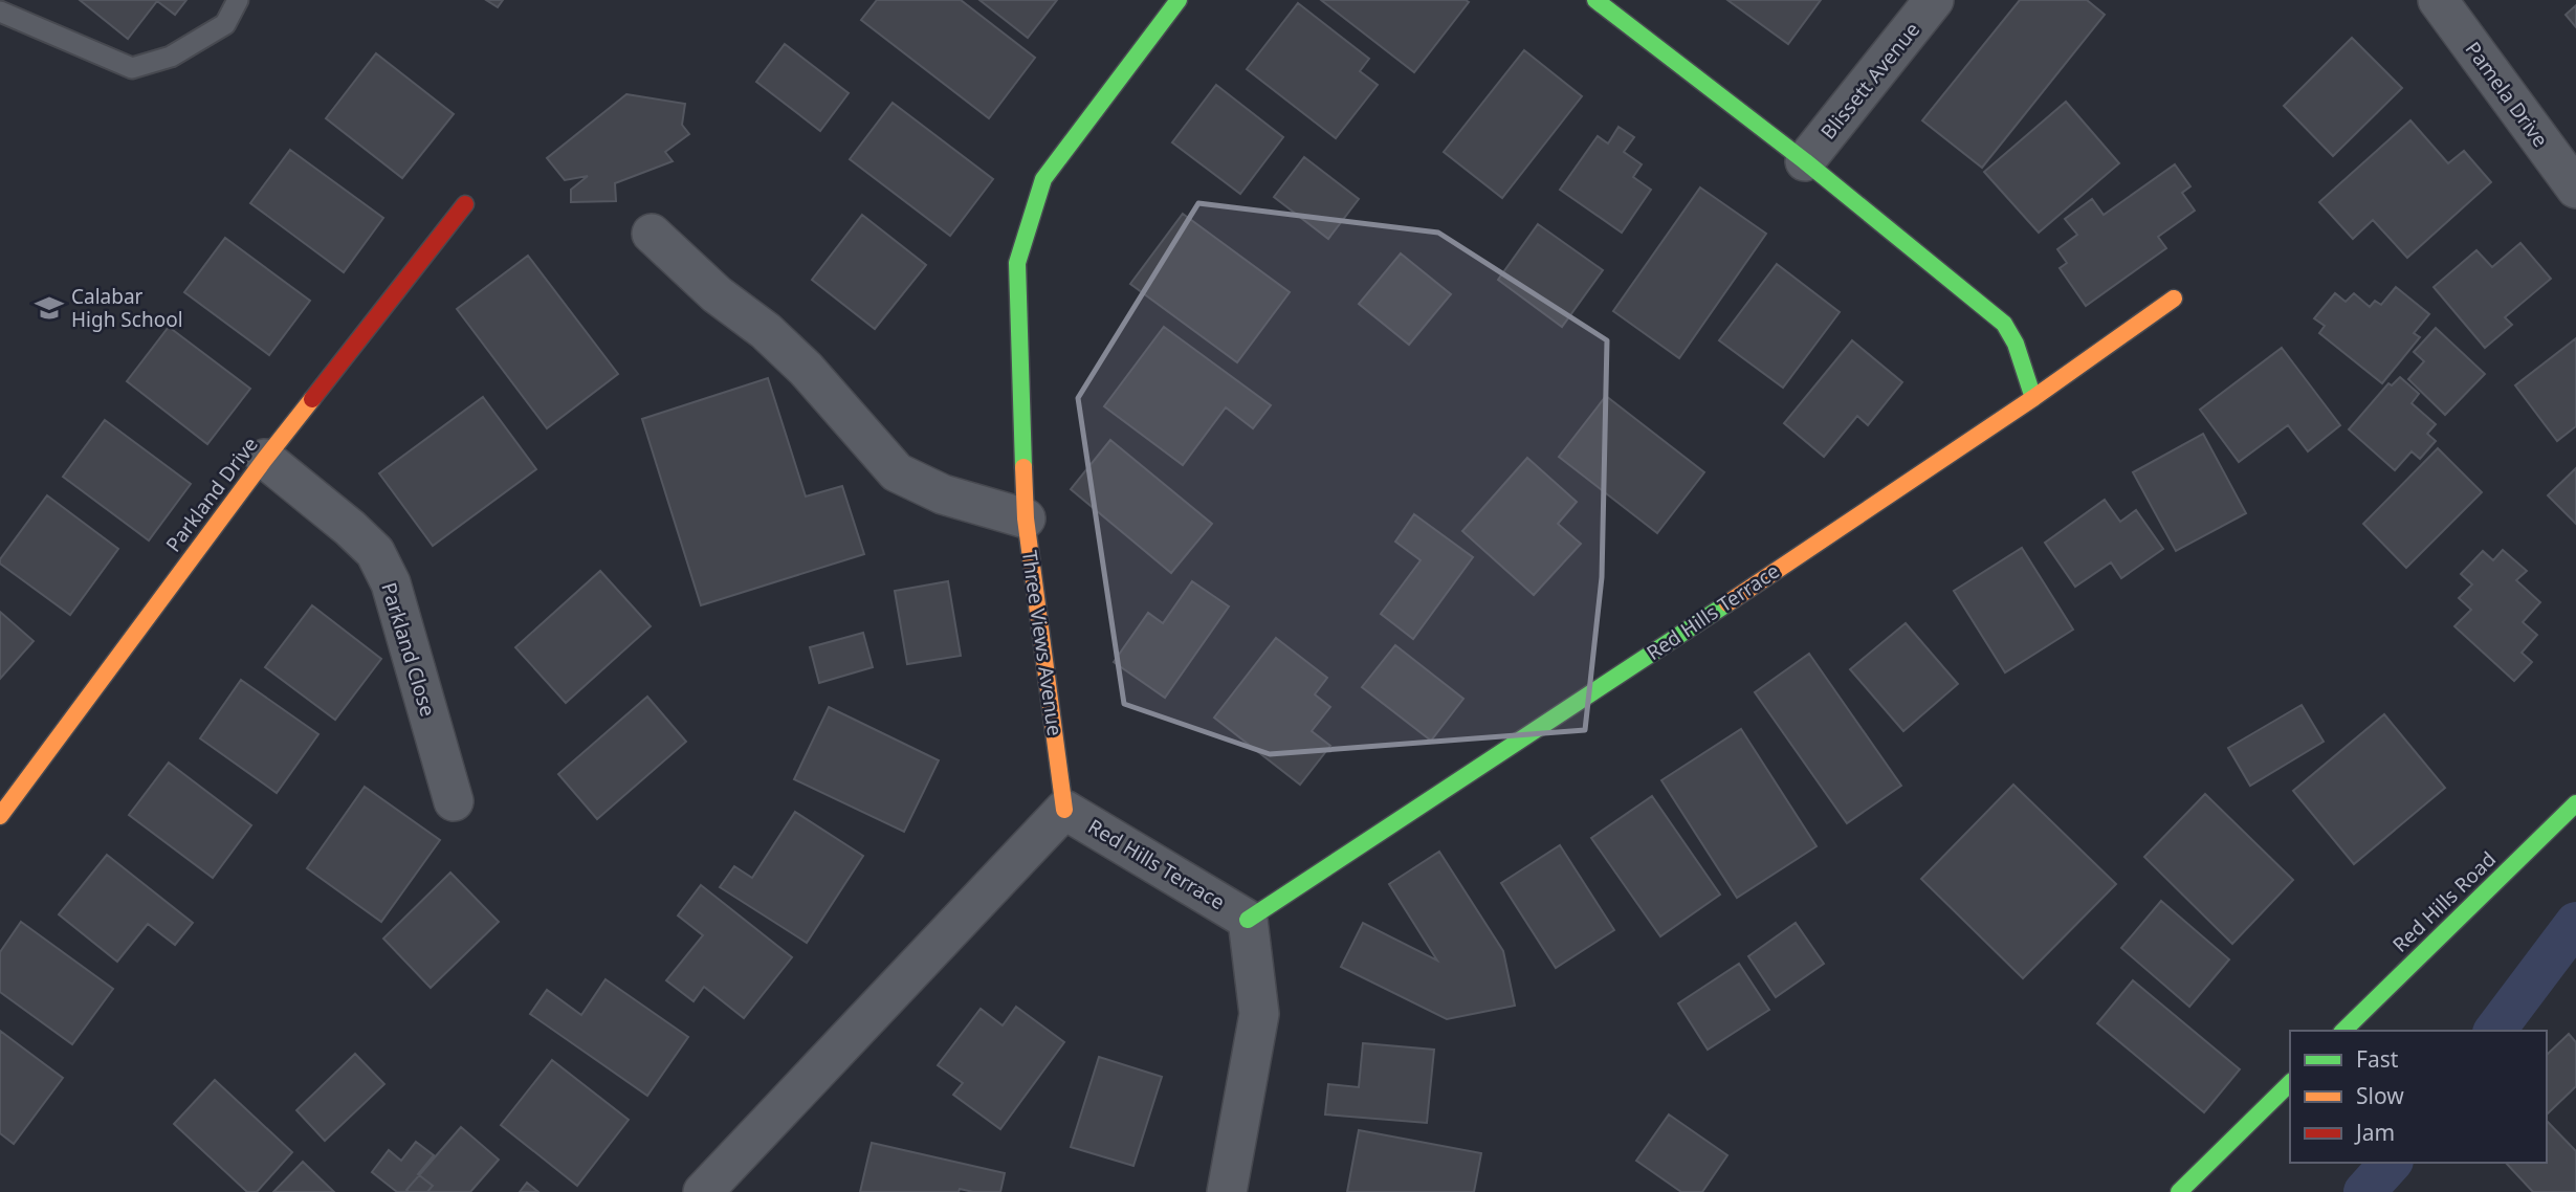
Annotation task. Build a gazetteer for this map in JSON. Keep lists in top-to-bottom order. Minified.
{"streets":{"street":["Blissett Avenue","Pamela Drive","Parkland Drive","Red Hills Terrace","Three Views Avenue","Parkland Close","Red Hills Road"]},"crossings":[["Parkland Drive","Parkland Close"],["Red Hills Terrace","Three Views Avenue"]],"places":{"school or university":["Calabar High School"]},"legend":["Fast","Slow","Jam"]}
